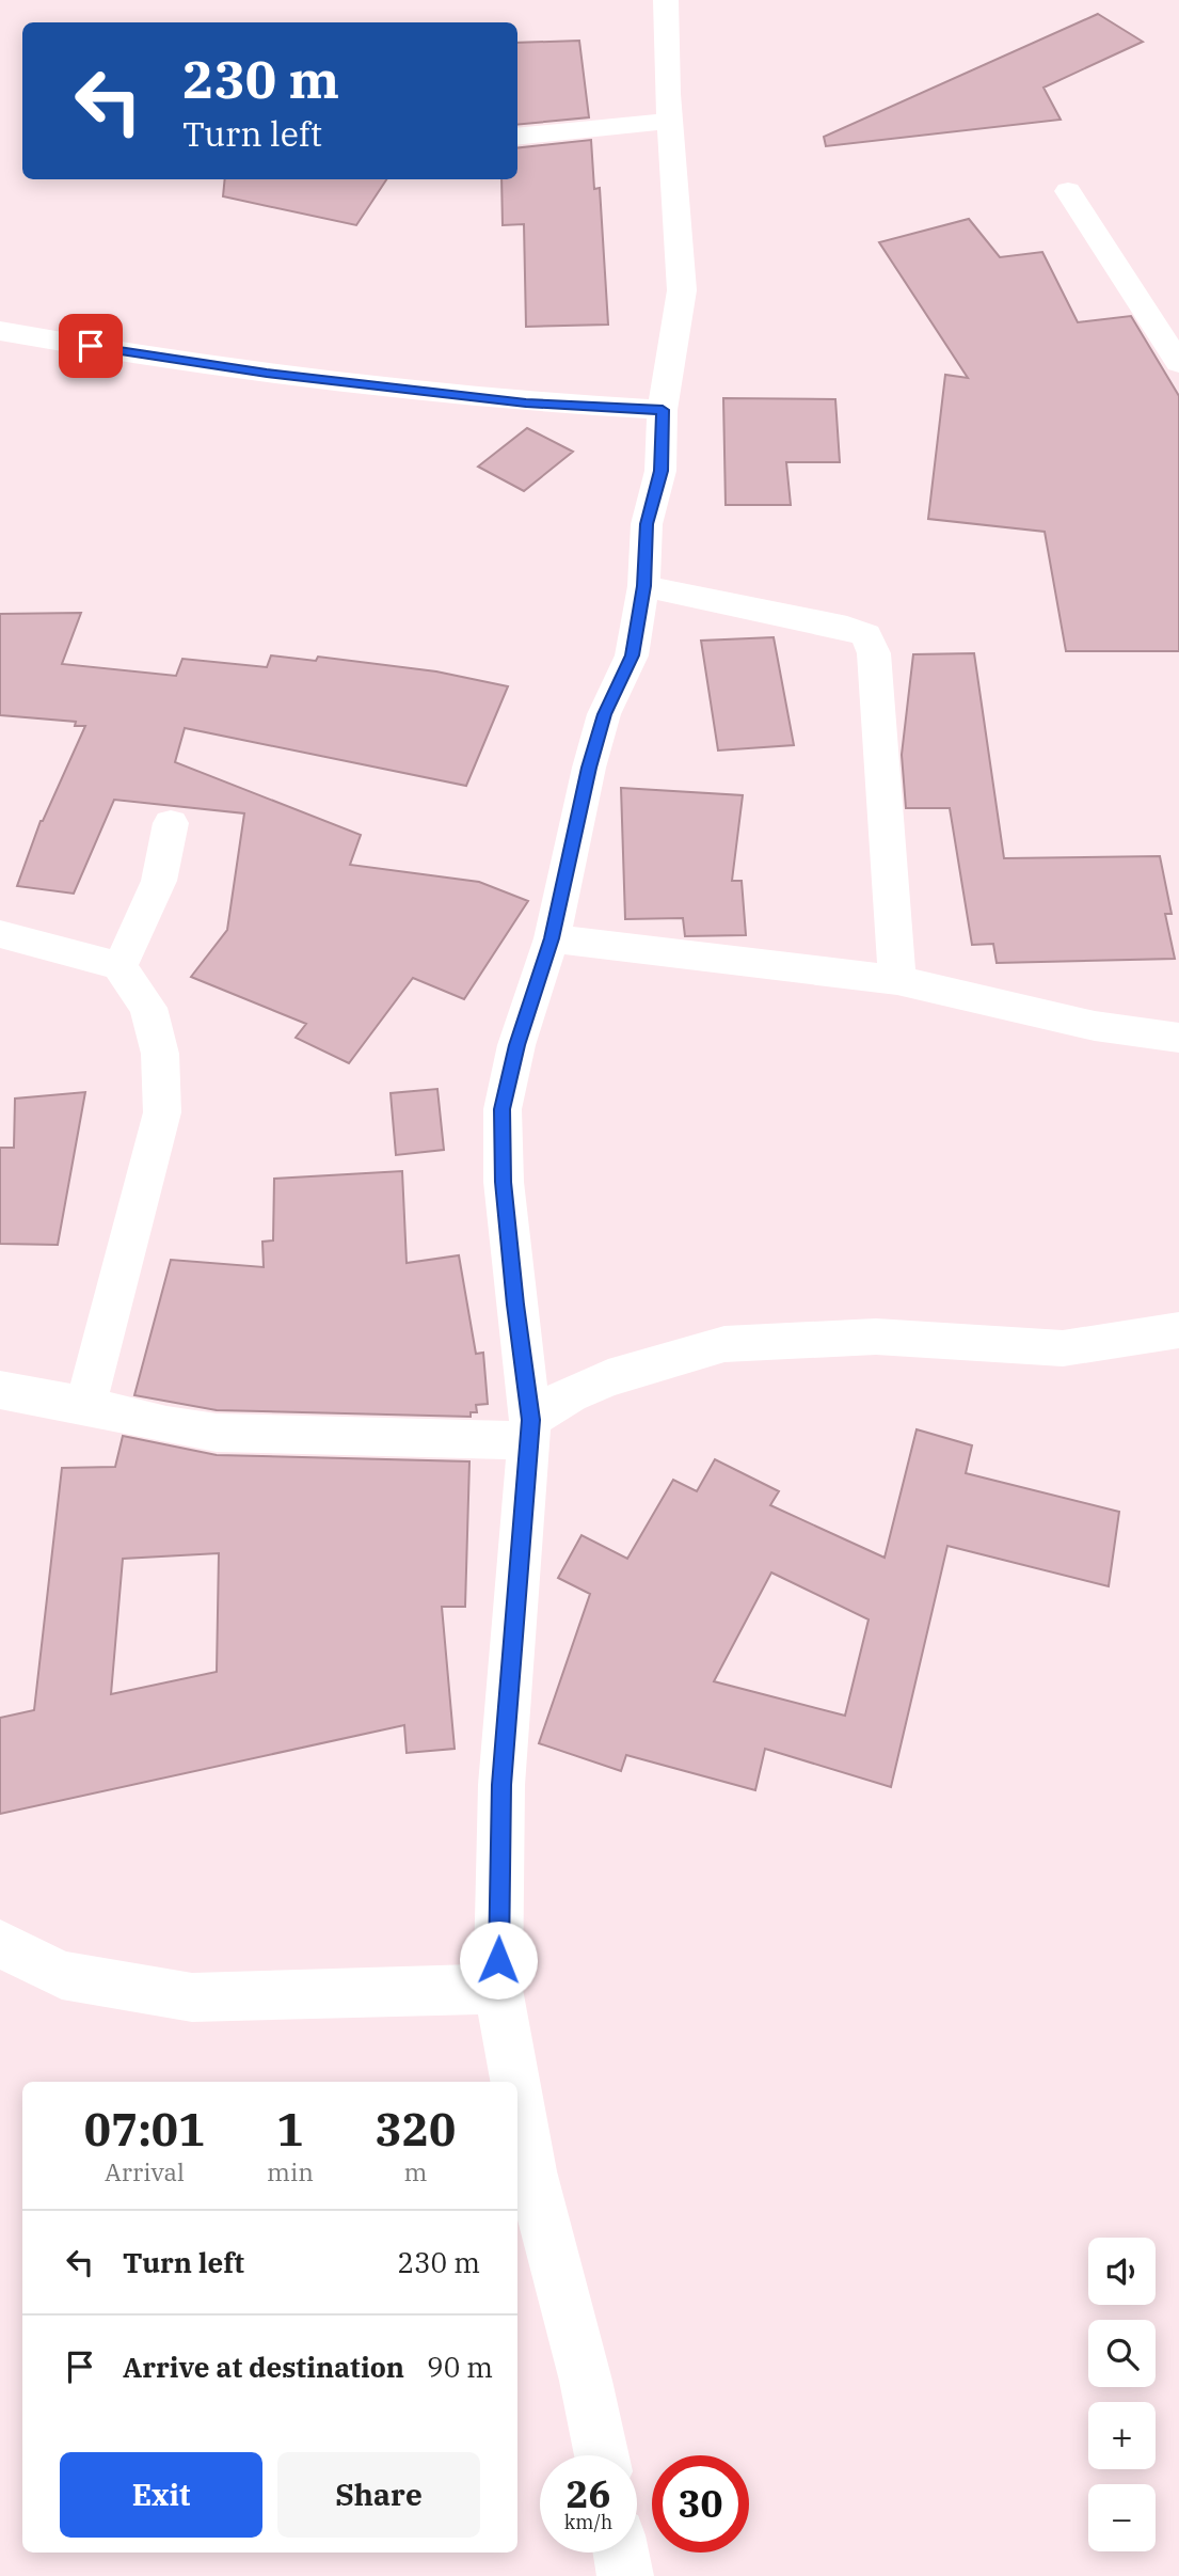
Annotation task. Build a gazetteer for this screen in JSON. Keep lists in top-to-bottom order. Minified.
{"page":{"turn":["230 m","Turn left"],"eta":["07:01","Arrival","1","min","320","m"],"list":[{"name":"Turn left","value":"230 m"},{"name":"Arrive at destination","value":"90 m"}],"map_buttons":["+","−"],"buttons":["Exit","Share"],"speed":"26 km/h","limit":"30"}}
